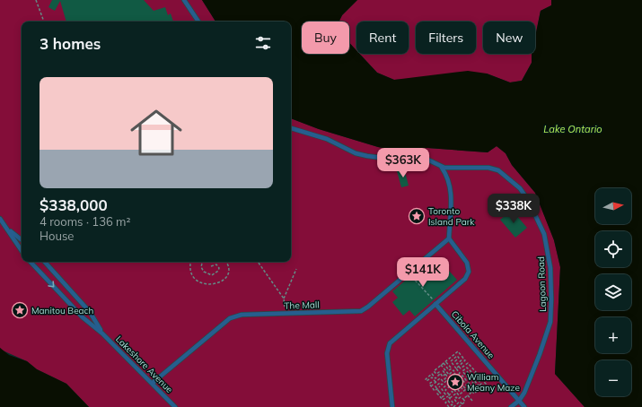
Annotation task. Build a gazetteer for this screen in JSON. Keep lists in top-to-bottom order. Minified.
{"streets":{"lane":["Lagoon Road","The Mall","Cibola Avenue","Lakeshore Avenue"]},"crossings":[["Lagoon Road","Cibola Avenue"],["The Mall","Lakeshore Avenue"]],"water":["Lake Ontario"],"places":{"place":["Toronto Island Park","Manitou Beach","William Meany Maze"]},"north":"right","page":{"chip":["Buy","Rent","Filters","New"],"heading":"3 homes","list":[{"name":"$338,000","note":"4 rooms · 136 m² · House"}],"price":["$363K","$338K","$141K"],"map_buttons":["+","−"]}}
